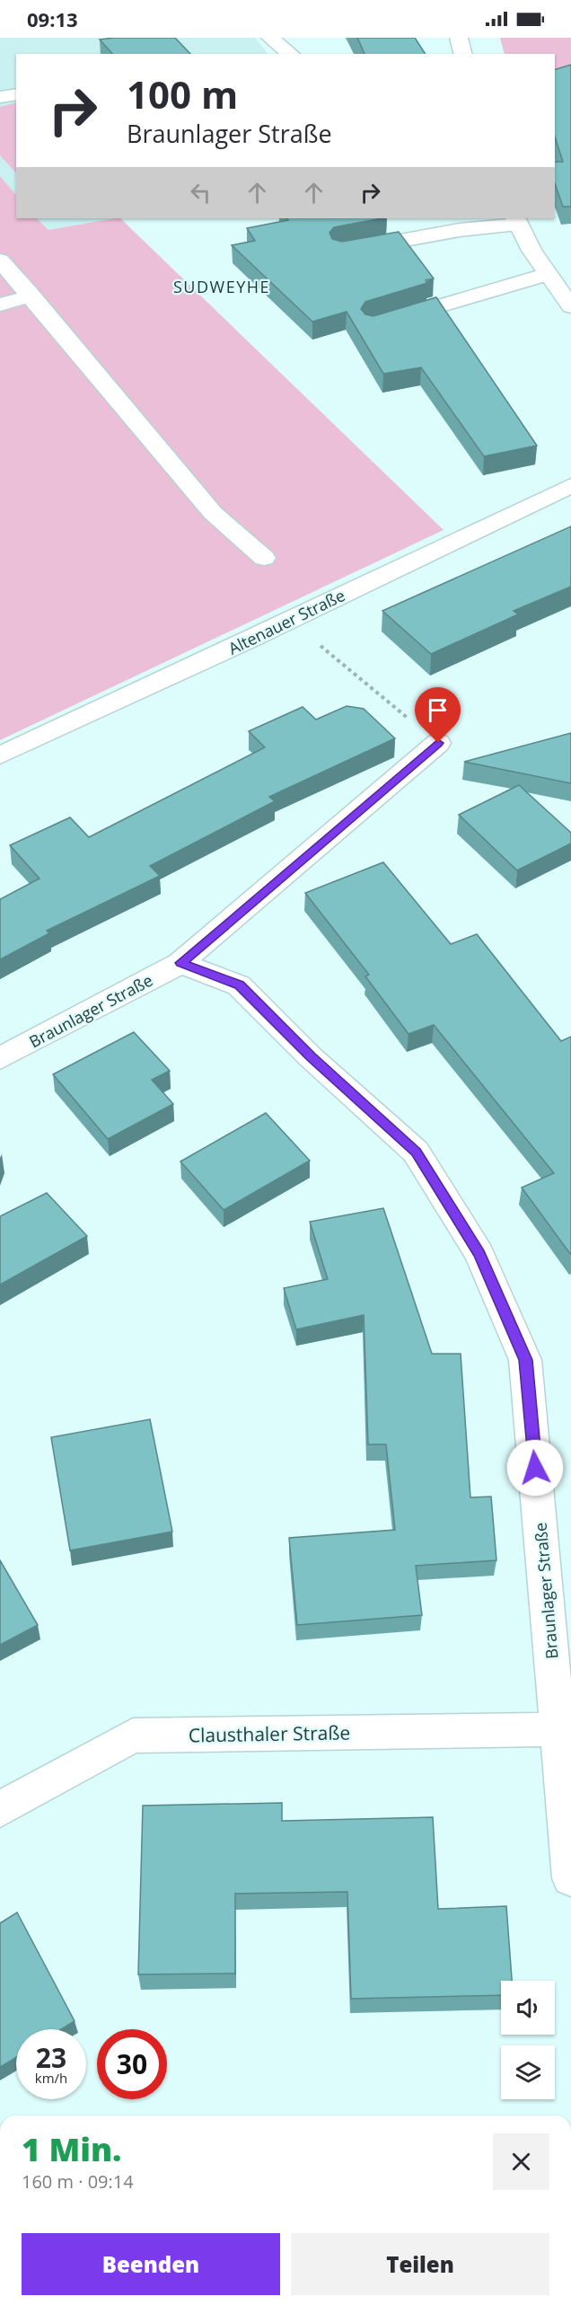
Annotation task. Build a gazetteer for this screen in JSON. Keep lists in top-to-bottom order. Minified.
{"streets":{"street":["Altenauer Straße","Braunlager Straße","Clausthaler Straße"]},"crossings":[["Braunlager Straße","Clausthaler Straße"]],"districts":["SUDWEYHE"],"page":{"status":"09:13","turn":["100 m","Braunlager Straße"],"speed":"23 km/h","limit":"30","heading":["1 Min.","160 m · 09:14"],"buttons":["Beenden","Teilen"]}}
